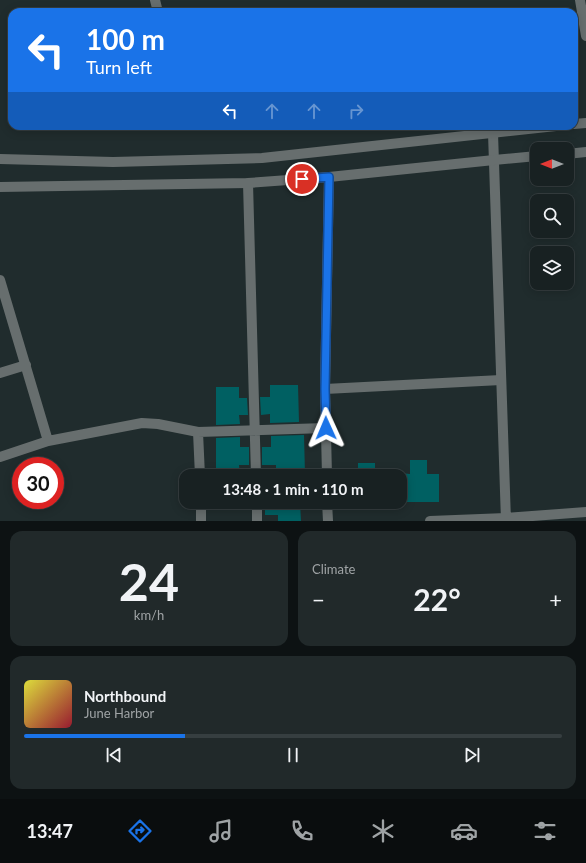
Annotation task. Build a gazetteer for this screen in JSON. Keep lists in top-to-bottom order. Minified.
{"north":"left","page":{"turn":["100 m","Turn left"],"limit":"30","trip":"13:48 · 1 min · 110 m","tile":[["24","km/h"],"Climate"],"heat":["−","22°","+"],"song":["Northbound","June Harbor"],"tabs":"13:47"}}
